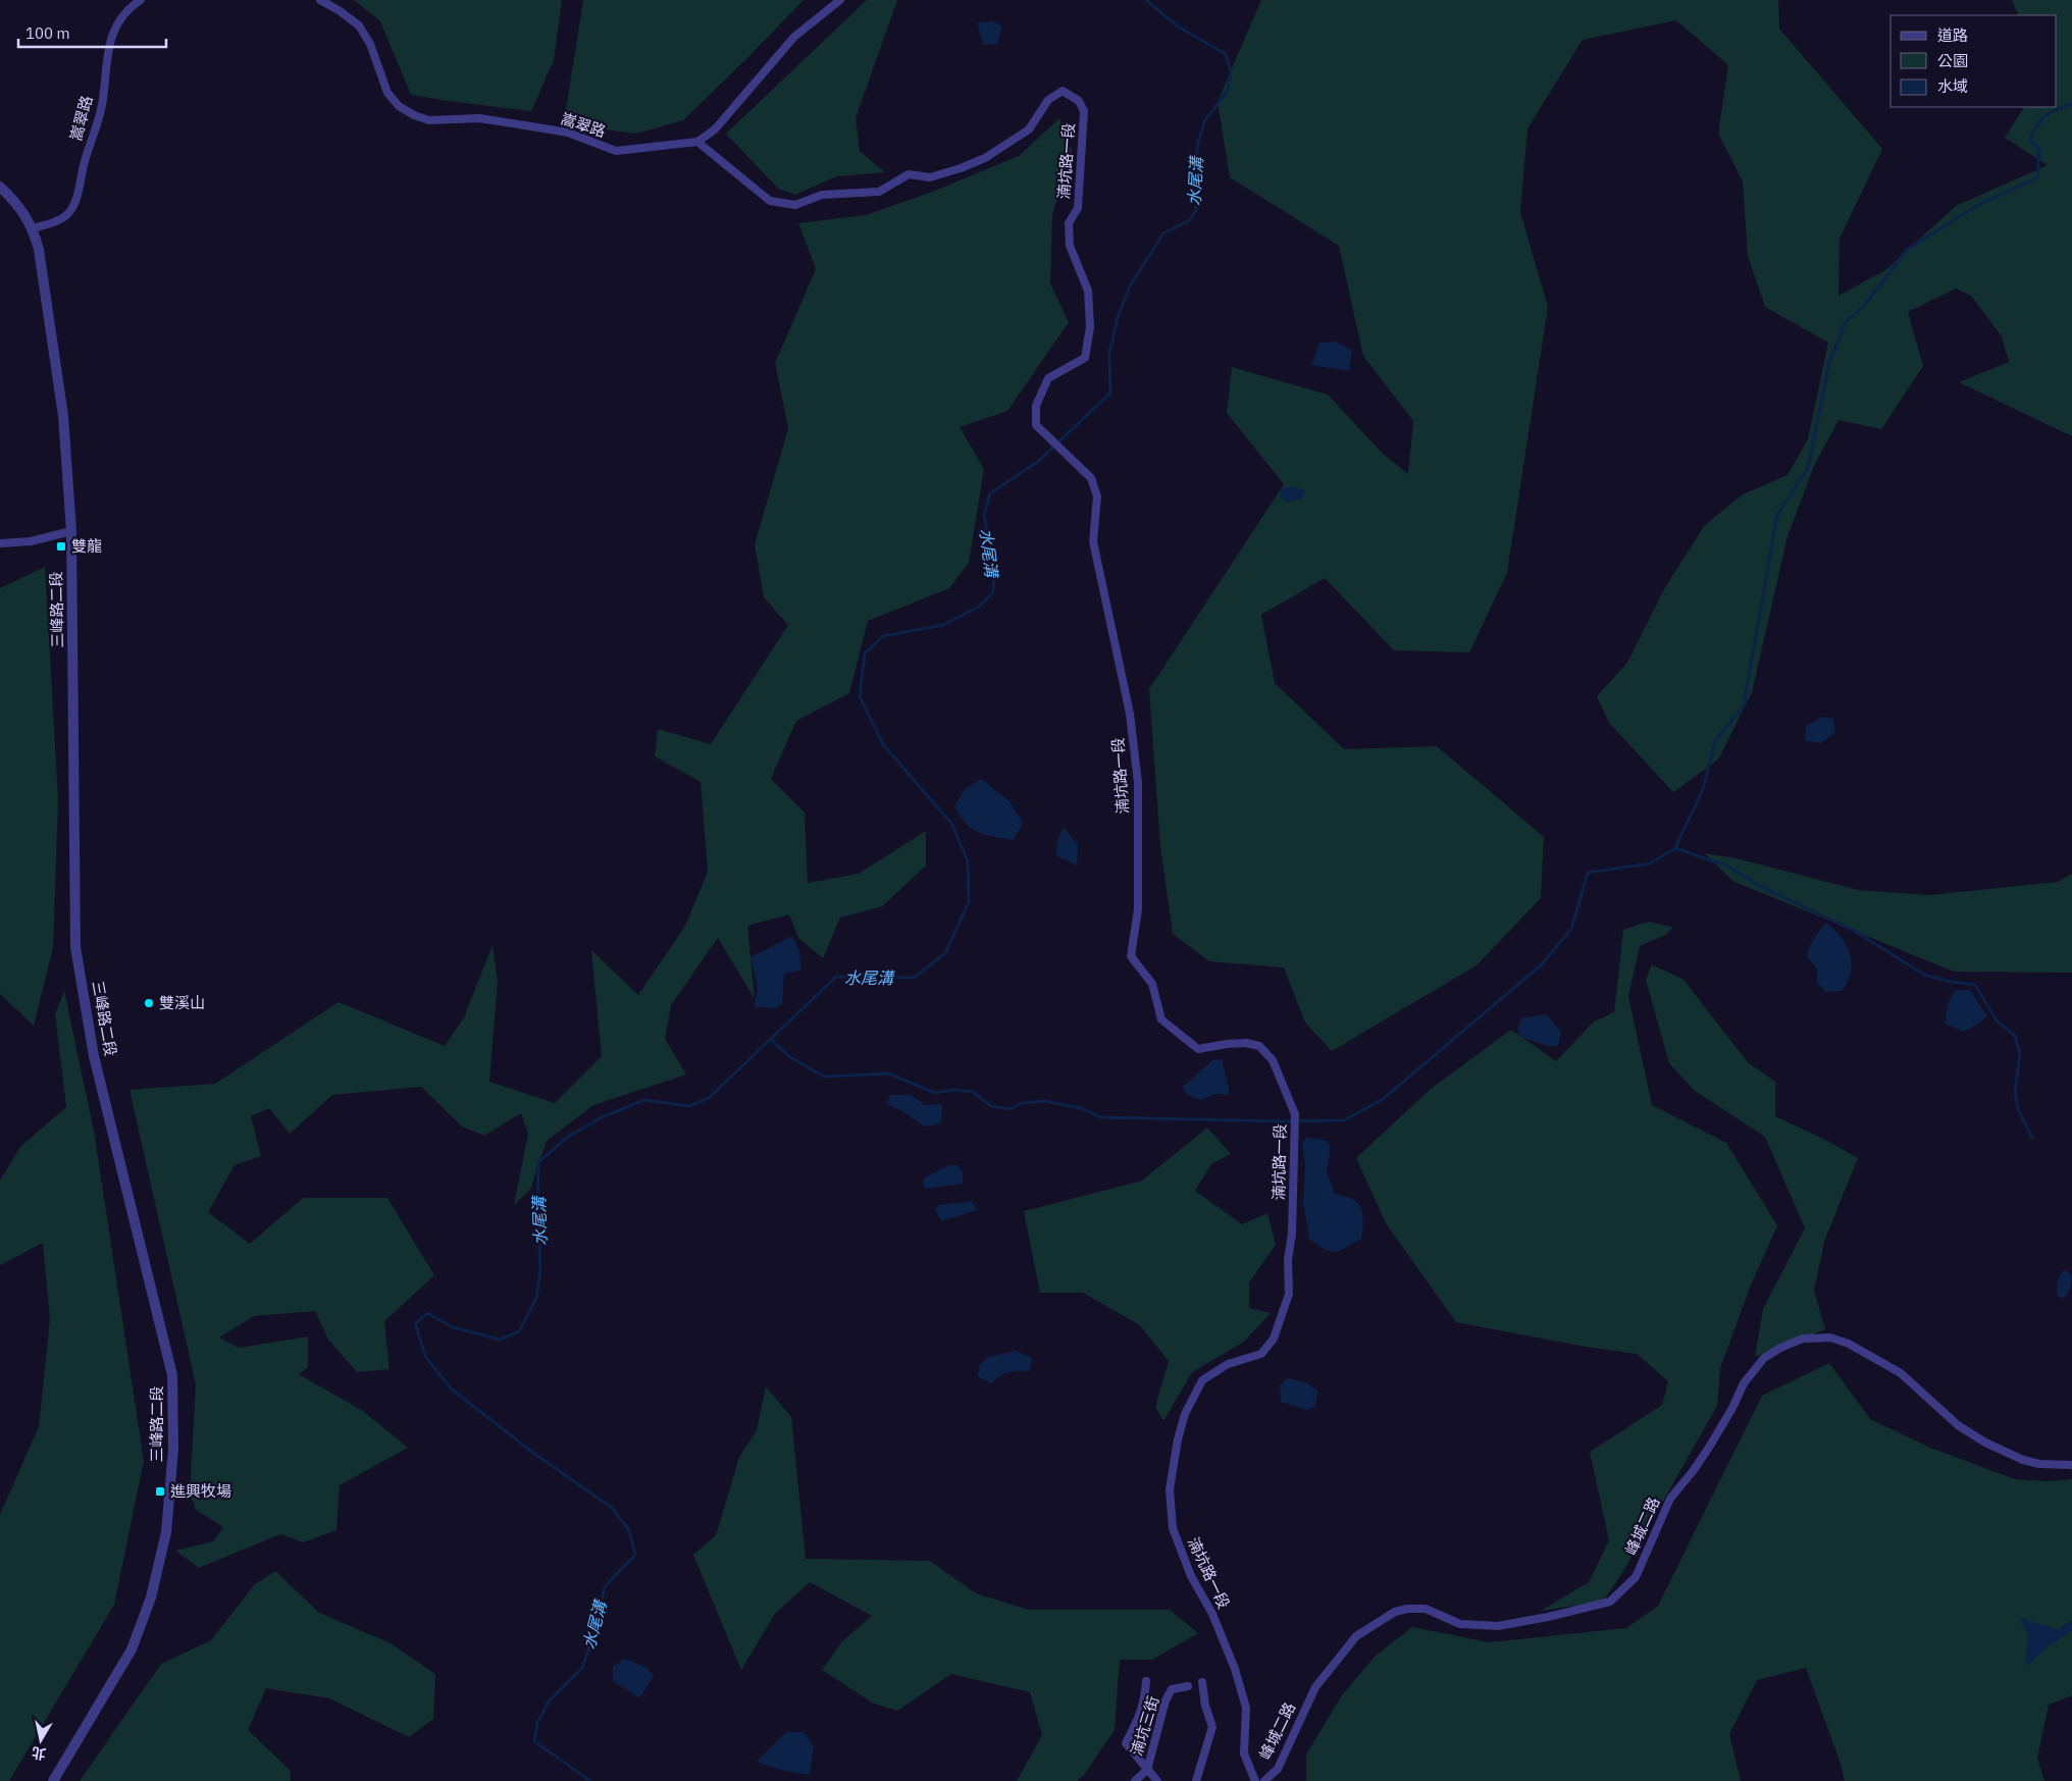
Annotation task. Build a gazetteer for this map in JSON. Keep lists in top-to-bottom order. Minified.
{"streets":{"street":["嵩翠路","湳坑路一段","三峰路二段","峰城二路","湳坑三街"]},"crossings":[["嵩翠路","湳坑路一段"],["嵩翠路","三峰路二段"]],"water":["水尾溝"],"places":{"transit":["雙龍","進興牧場"],"other":["雙溪山"]},"legend":["道路","公園","水域"],"scale_bar":"100 m","north":"bottom"}
